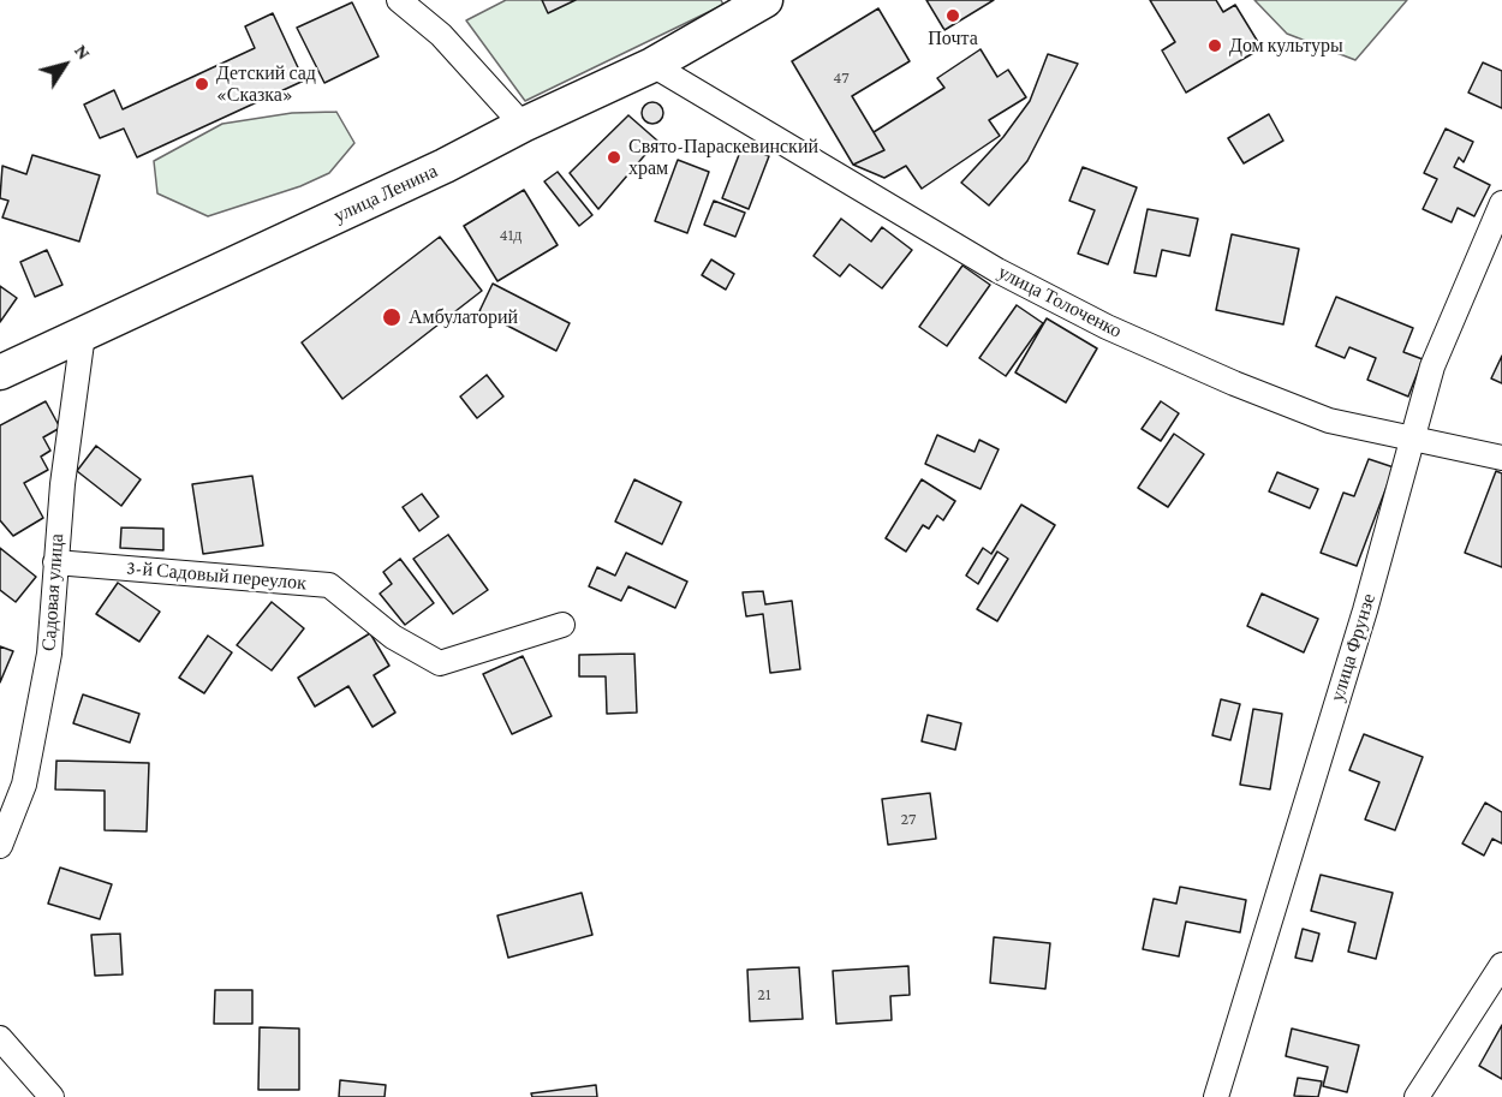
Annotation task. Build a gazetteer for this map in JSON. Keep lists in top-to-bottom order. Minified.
{"streets":{"street":["улица Ленина","улица Толоченко","3-й Садовый переулок","Садовая улица","улица Фрунзе"]},"crossings":[["улица Ленина","улица Толоченко"],["улица Ленина","Садовая улица"],["улица Толоченко","улица Фрунзе"],["3-й Садовый переулок","Садовая улица"]],"places":["Почта","Дом культуры","Детский сад «Сказка»","Свято-Параскевинский храм","Амбулаторий"],"house_numbers":["47","41д","27","21"],"north":"top right"}
